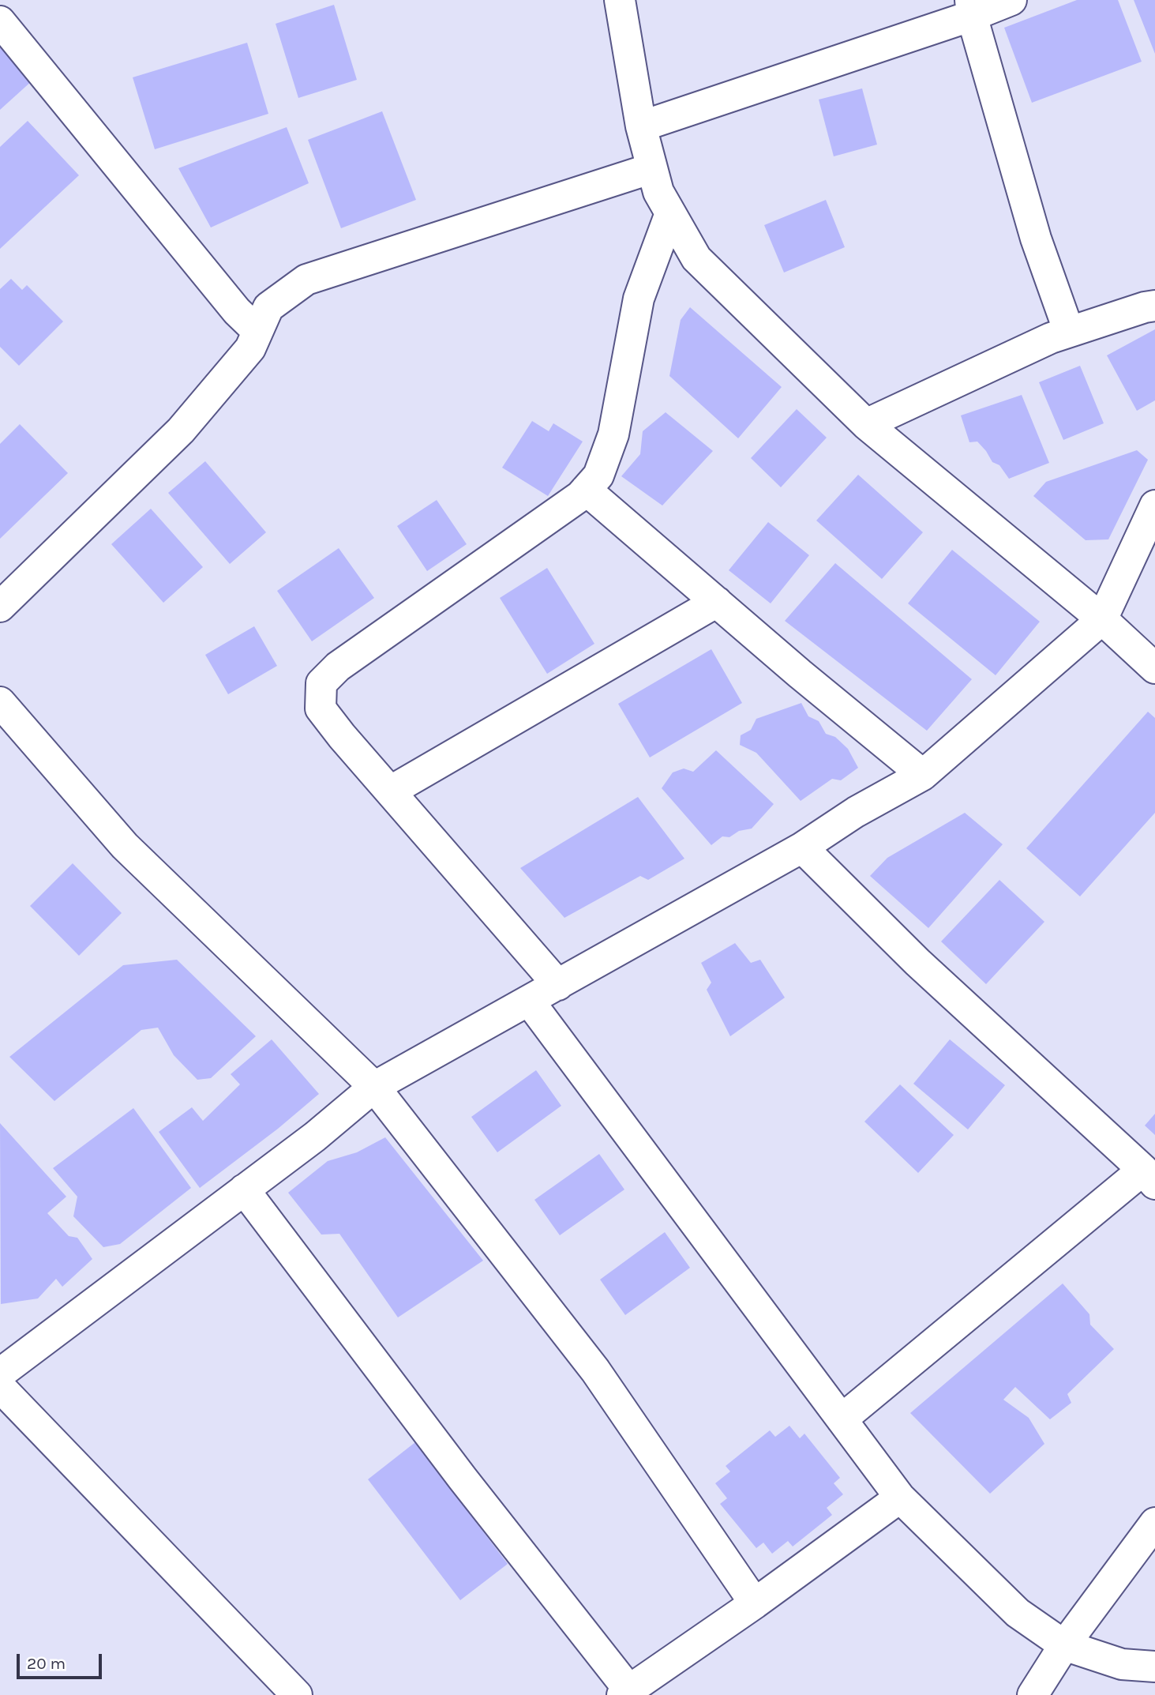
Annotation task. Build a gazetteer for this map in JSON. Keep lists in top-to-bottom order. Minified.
{"scale_bar":"20 m"}
